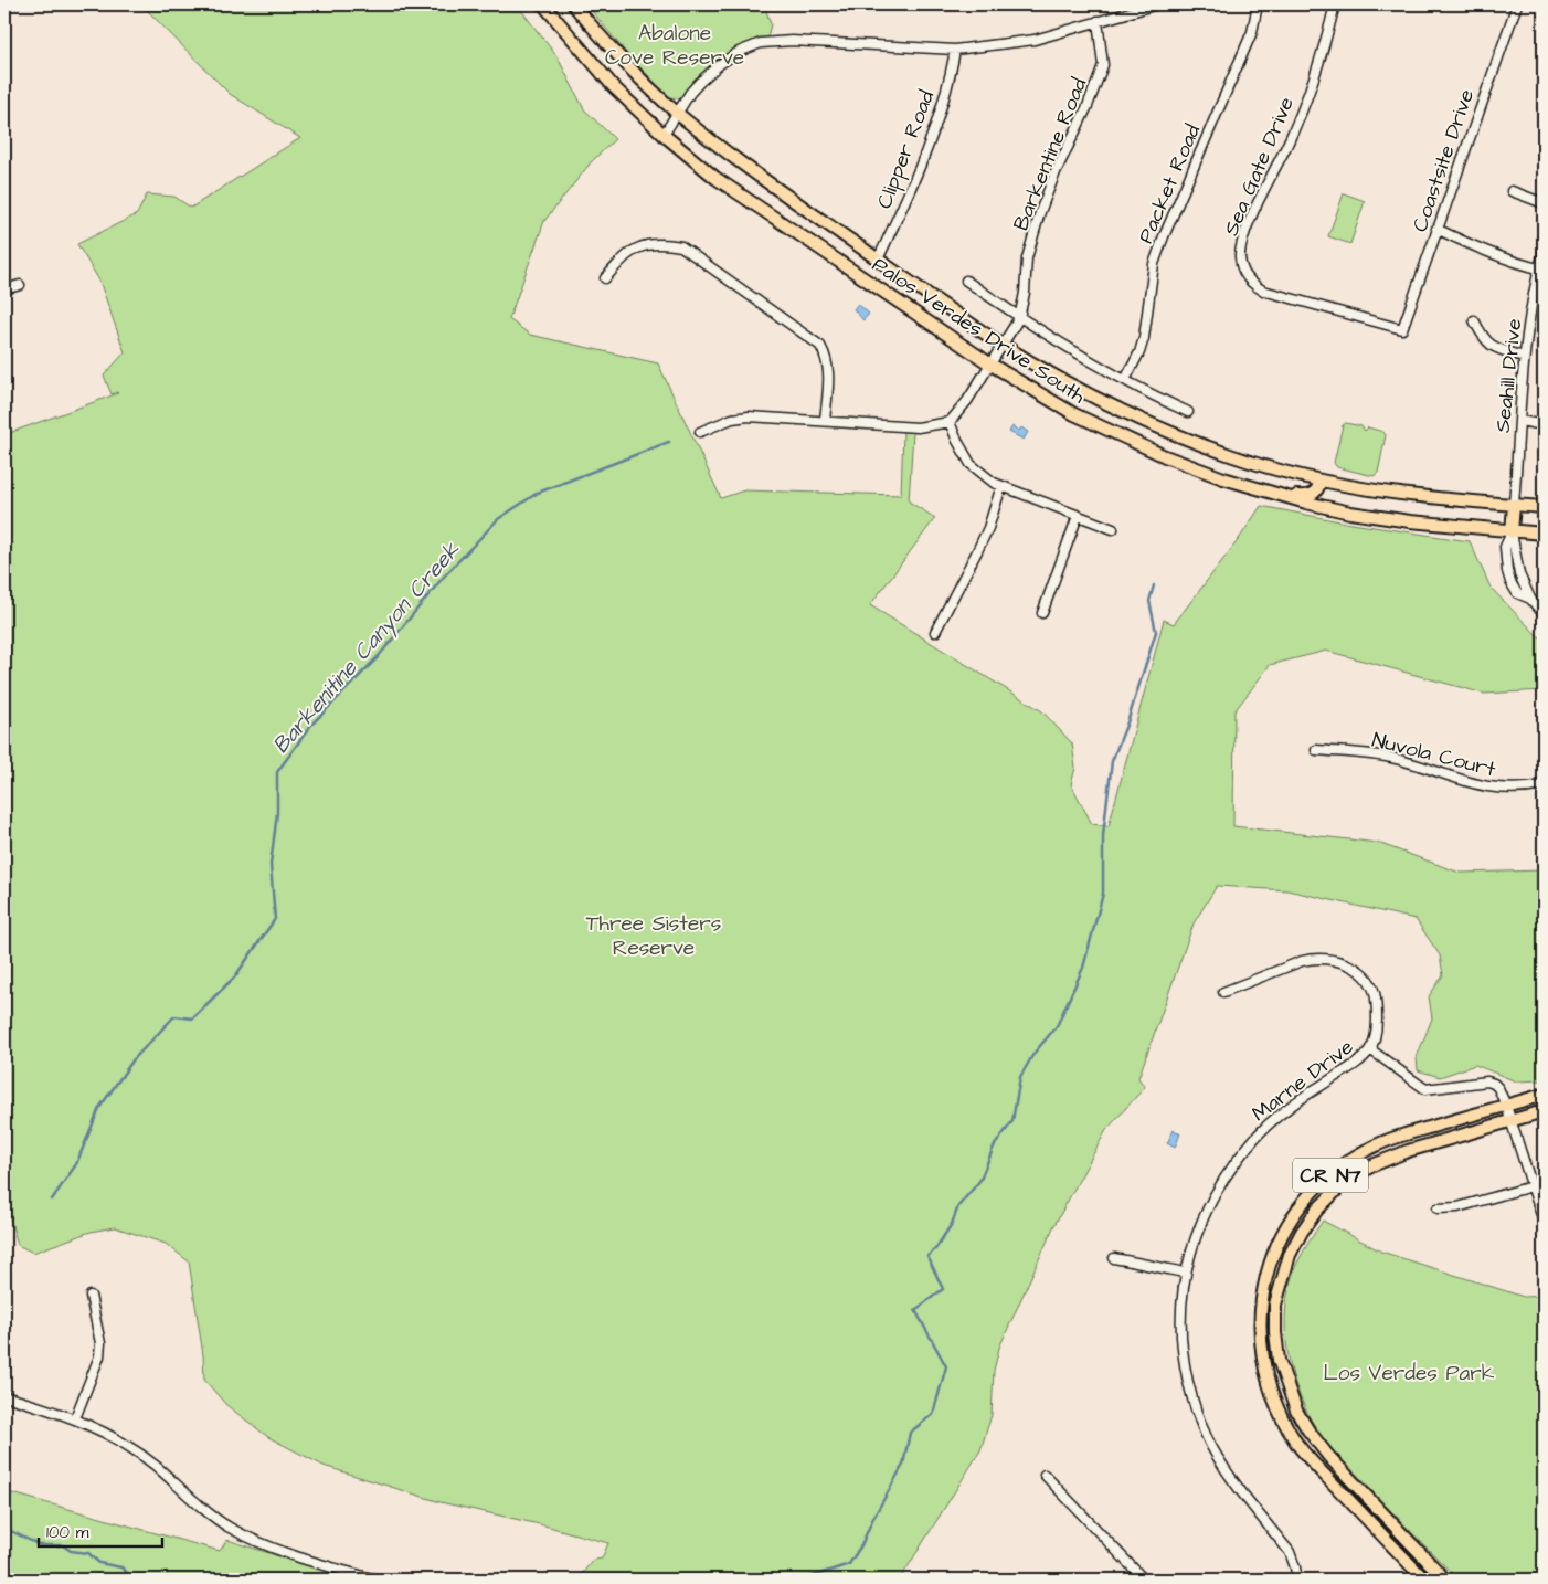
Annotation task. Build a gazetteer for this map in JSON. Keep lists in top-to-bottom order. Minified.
{"streets":{"main road":["Palos Verdes Drive South","CR N7"],"street":["Clipper Road","Barkentine Road","Coastsite Drive","Sea Gate Drive","Packet Road","Seahill Drive","Nuvola Court","Marne Drive"]},"crossings":[["Clipper Road","Palos Verdes Drive South"],["Barkentine Road","Palos Verdes Drive South"],["Coastsite Drive","Sea Gate Drive"],["Packet Road","Palos Verdes Drive South"],["Palos Verdes Drive South","Seahill Drive"]],"water":["Barkenitine Canyon Creek"],"parks":["Abalone Cove Reserve","Three Sisters Reserve","Los Verdes Park"],"scale_bar":"100 m"}
